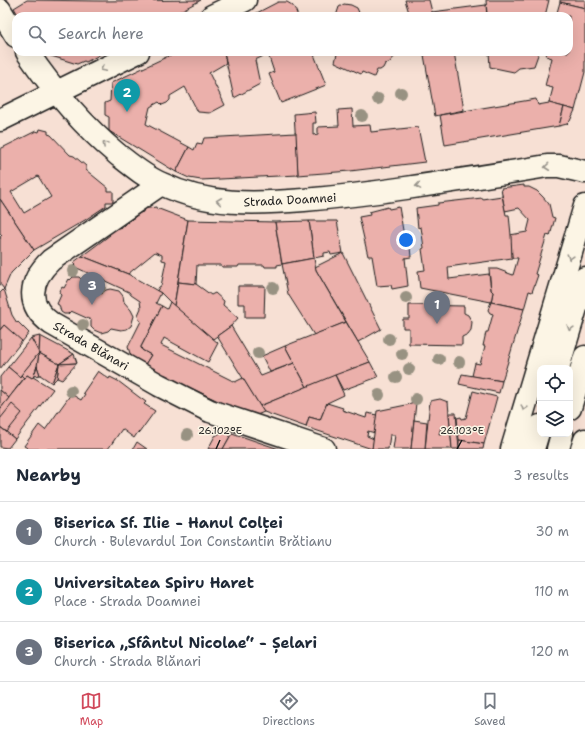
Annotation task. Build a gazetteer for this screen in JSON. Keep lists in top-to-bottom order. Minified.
{"streets":{"street":["Strada Doamnei","Strada Blănari"]},"crossings":[["Strada Doamnei","Strada Blănari"]],"one_way":["Strada Doamnei"],"page":{"search":"Search here","pins":["2","3","1"],"heading":["Nearby","3 results"],"list":[{"mark":"1","name":"Biserica Sf. Ilie - Hanul Colței","note":"Church · Bulevardul Ion Constantin Brătianu","value":"30 m"},{"mark":"2","name":"Universitatea Spiru Haret","note":"Place · Strada Doamnei","value":"110 m"},{"mark":"3","name":"Biserica „Sfântul Nicolae“ - Șelari","note":"Church · Strada Blănari","value":"120 m"}],"nav":["Map","Directions","Saved"]},"coordinates":["26.102°E","26.103°E"]}
